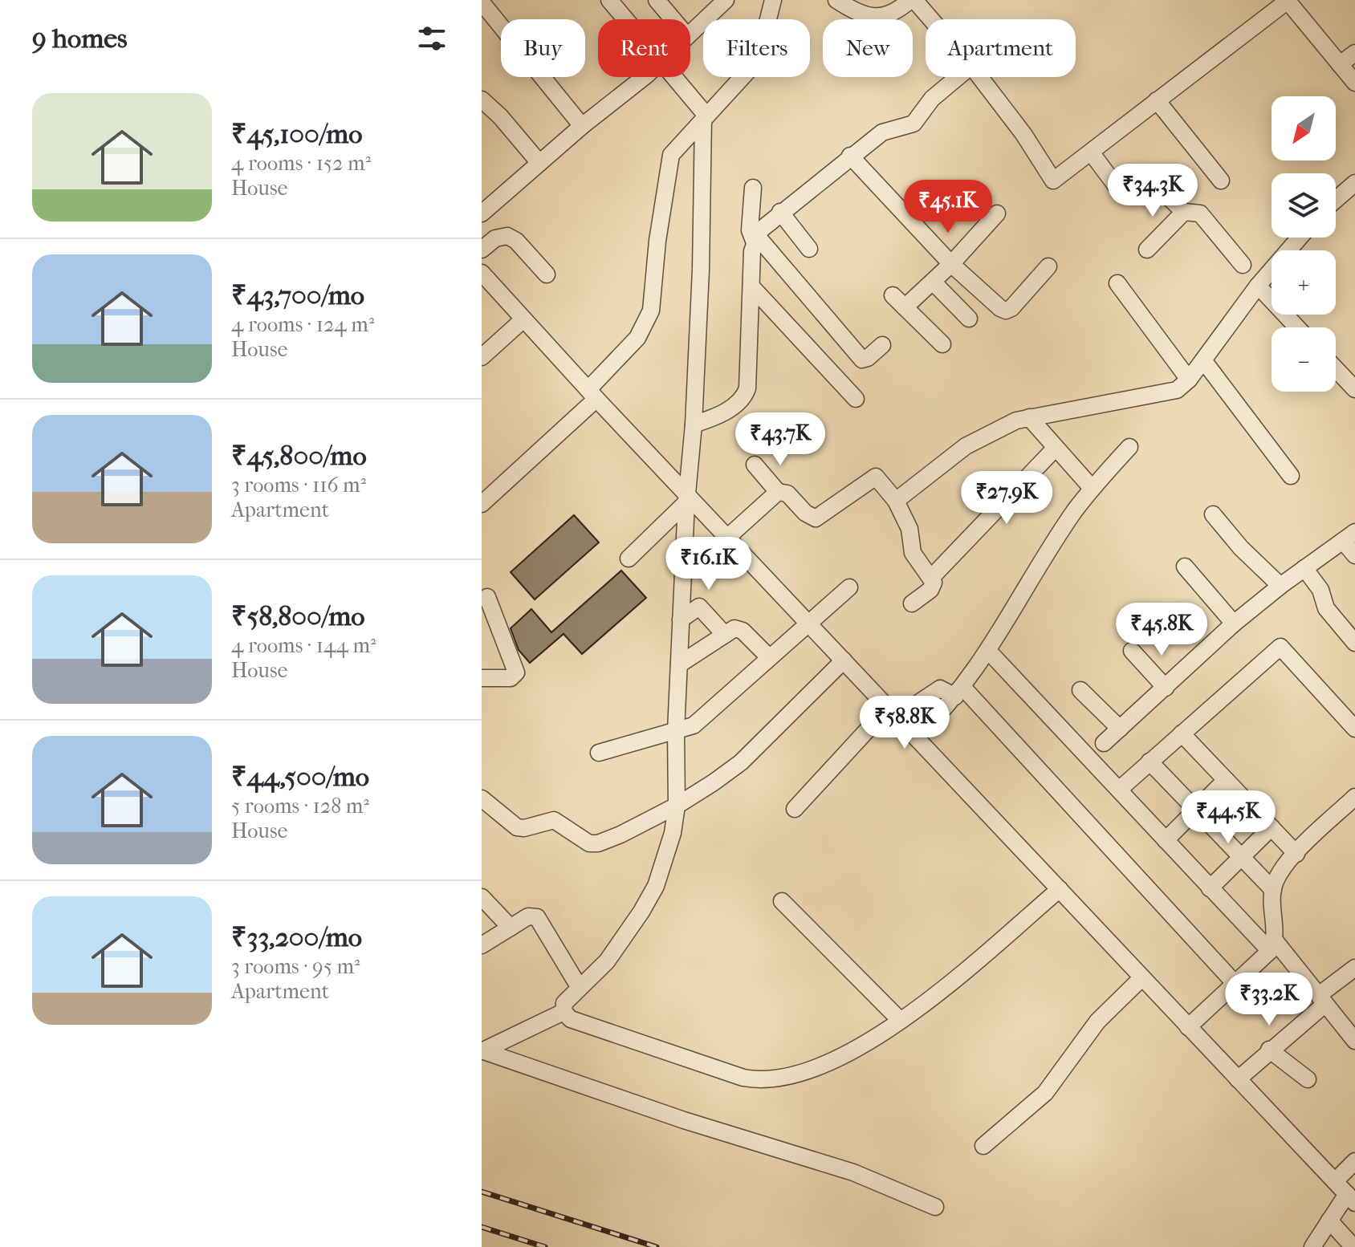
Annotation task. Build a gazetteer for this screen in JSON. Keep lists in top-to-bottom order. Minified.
{"north":"bottom left","page":{"heading":"9 homes","chip":["Buy","Rent","Filters","New","Apartment"],"list":[{"name":"₹45,100/mo","note":"4 rooms · 152 m² · House"},{"name":"₹43,700/mo","note":"4 rooms · 124 m² · House"},{"name":"₹45,800/mo","note":"3 rooms · 116 m² · Apartment"},{"name":"₹58,800/mo","note":"4 rooms · 144 m² · House"},{"name":"₹44,500/mo","note":"5 rooms · 128 m² · House"},{"name":"₹33,200/mo","note":"3 rooms · 95 m² · Apartment"}],"map_buttons":["+","−"],"price":["₹34.3K","₹45.1K","₹43.7K","₹27.9K","₹16.1K","₹45.8K","₹58.8K","₹44.5K","₹33.2K"]}}
